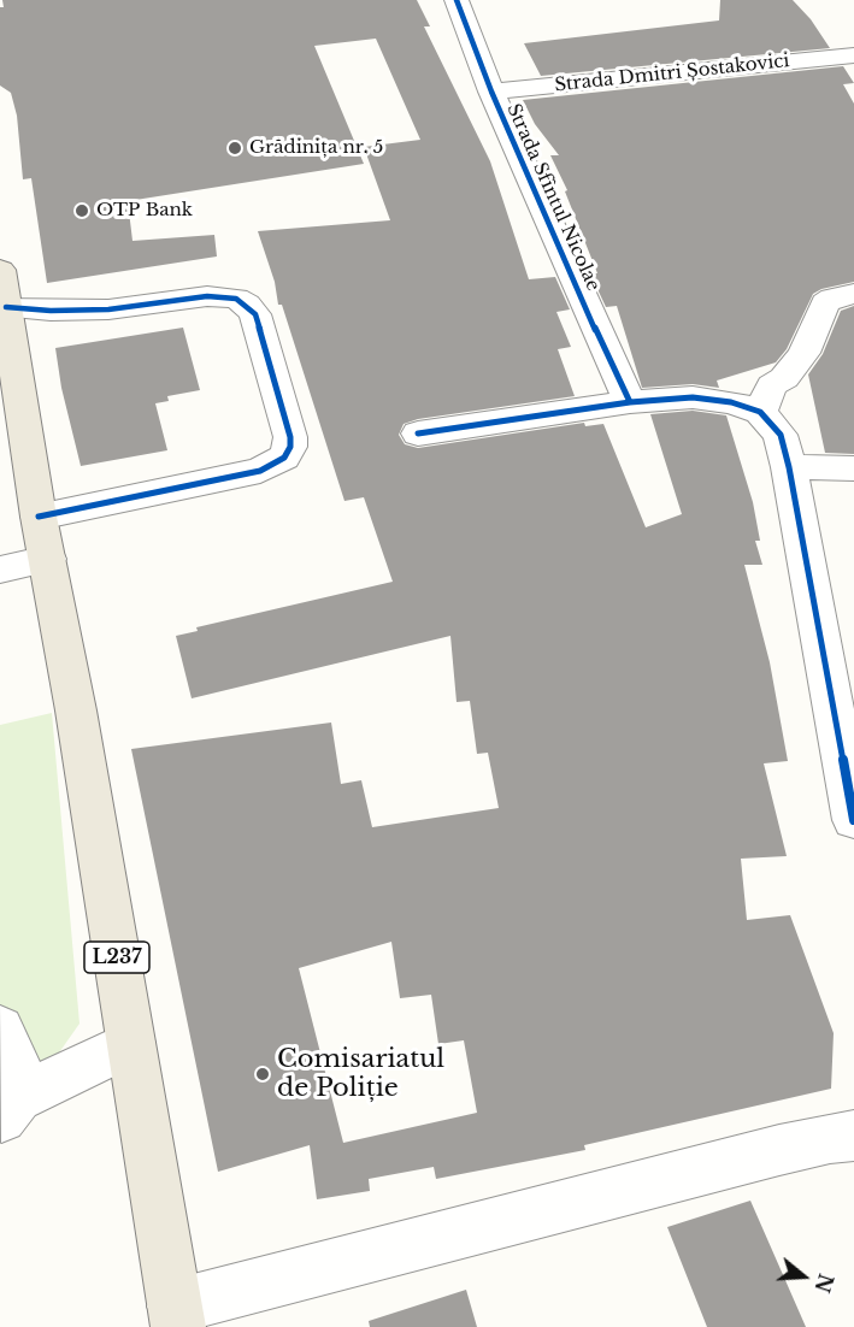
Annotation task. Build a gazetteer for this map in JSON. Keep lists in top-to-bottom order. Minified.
{"streets":{"main road":["L237"],"street":["Strada Dmitri Șostakovici","Strada Sfîntul Nicolae"]},"crossings":[["Strada Dmitri Șostakovici","Strada Sfîntul Nicolae"]],"places":["Grădinița nr. 5","OTP Bank","Comisariatul de Poliție"],"north":"right"}
